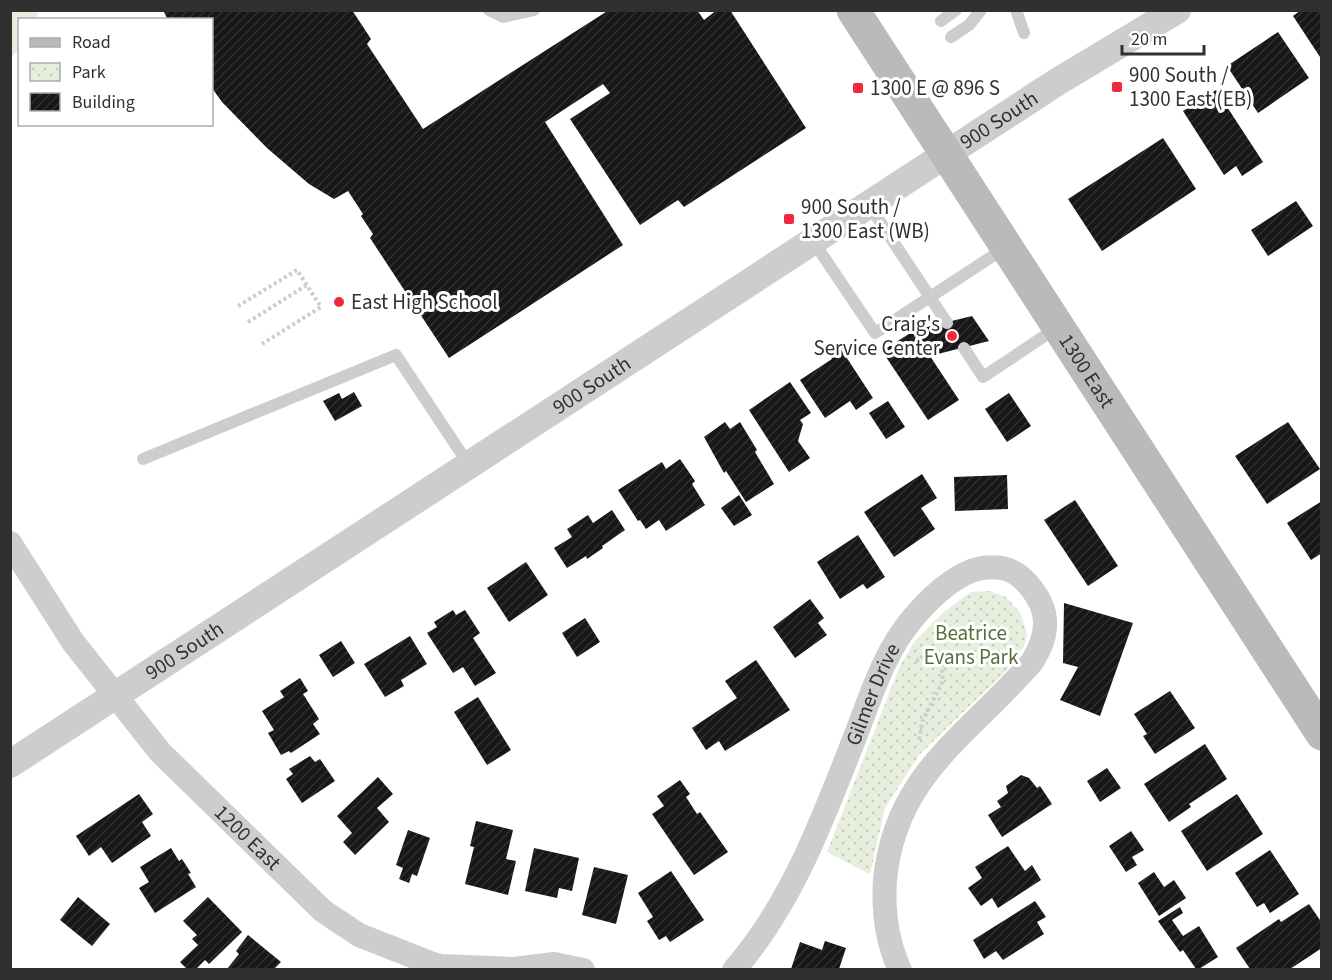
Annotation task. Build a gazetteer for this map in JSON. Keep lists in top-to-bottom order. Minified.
{"streets":{"main road":["1300 East"],"street":["900 South","Gilmer Drive","1200 East"]},"crossings":[["900 South","1300 East"],["900 South","1200 East"]],"parks":["Beatrice Evans Park"],"places":{"transit":["900 South / 1300 East (EB)","1300 E @ 896 S","900 South / 1300 East (WB)"],"other":["East High School","Craig's Service Center"]},"legend":["Road","Park","Building"],"scale_bar":"20 m"}
